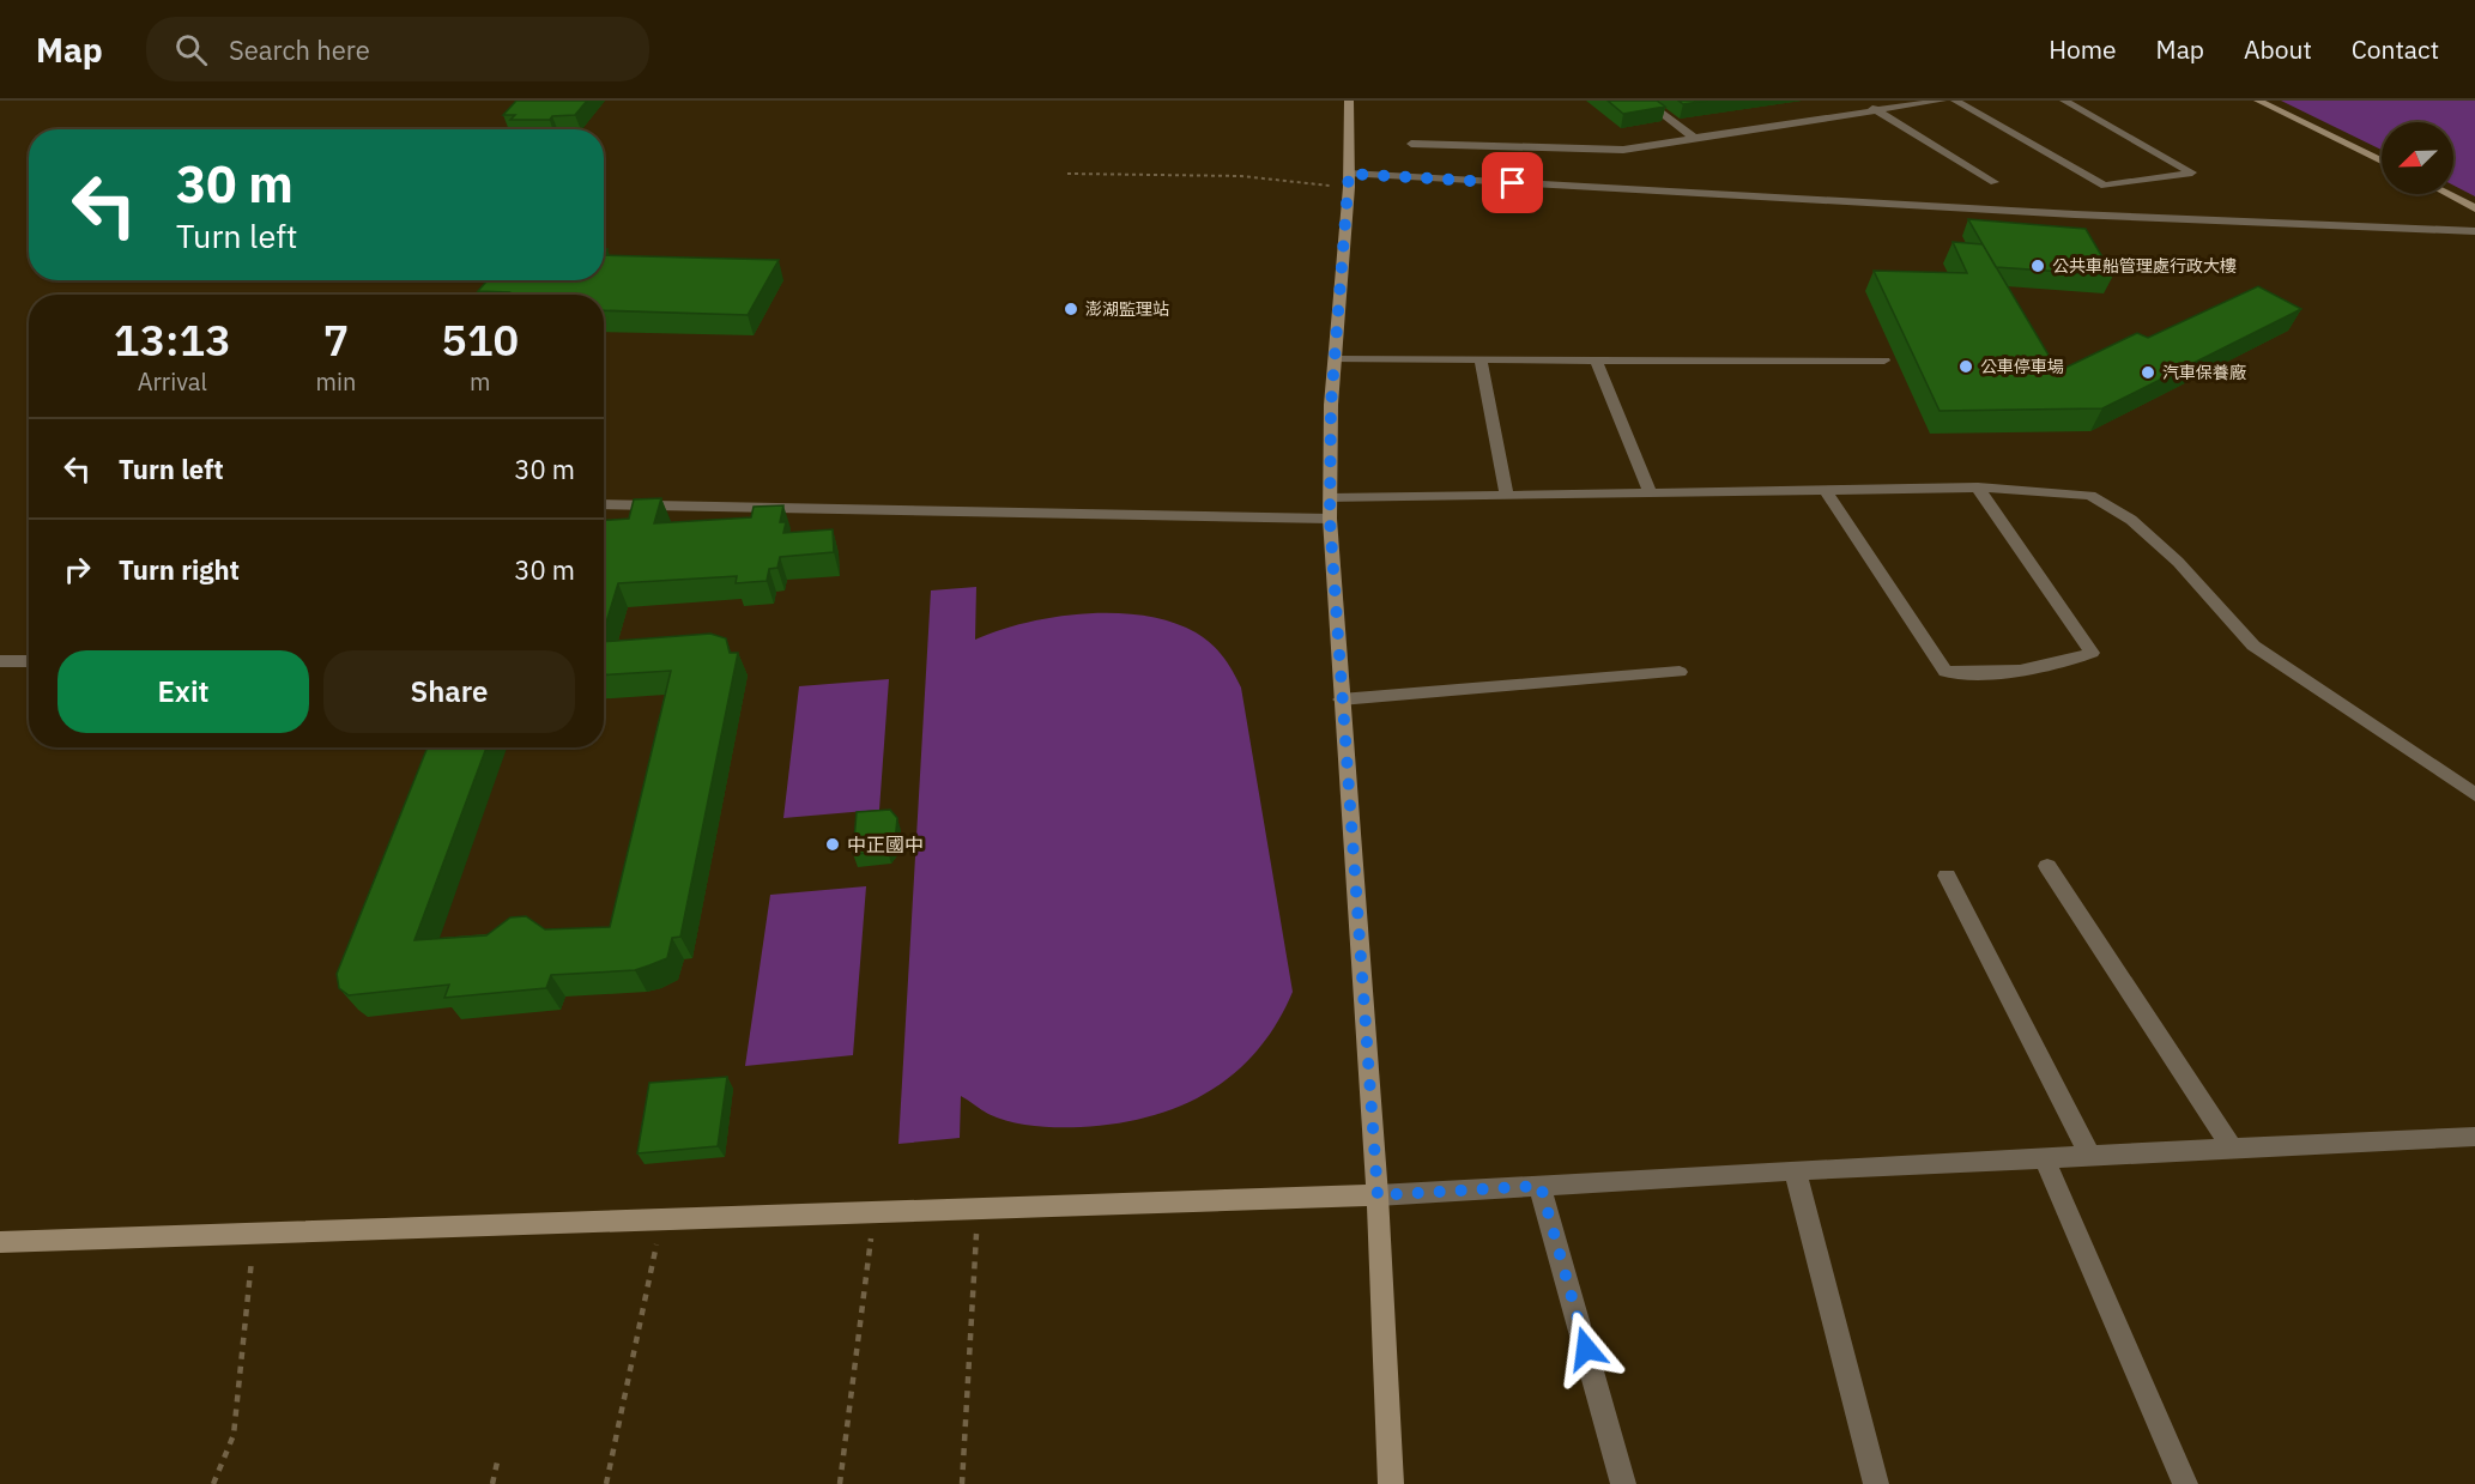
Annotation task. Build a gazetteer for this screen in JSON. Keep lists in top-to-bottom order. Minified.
{"places":["公共車船管理處行政大樓","澎湖監理站","公車停車場","汽車保養廠","中正國中"],"north":"bottom left","page":{"header":"Map","search":"Search here","nav":["Home","Map","About","Contact"],"turn":["30 m","Turn left"],"eta":["13:13","Arrival","7","min","510","m"],"list":[{"name":"Turn left","value":"30 m"},{"name":"Turn right","value":"30 m"}],"buttons":["Exit","Share"]}}
